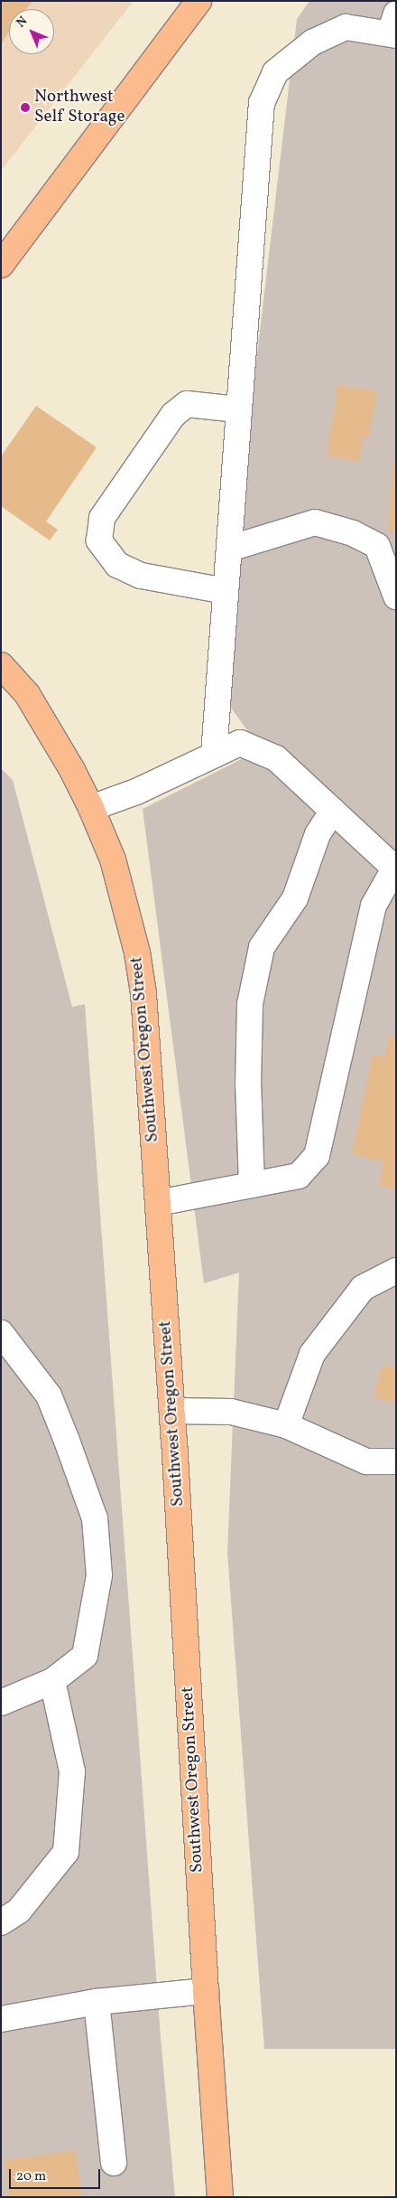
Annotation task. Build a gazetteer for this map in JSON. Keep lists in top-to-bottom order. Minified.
{"streets":{"main road":["Southwest Oregon Street"]},"places":["Northwest Self Storage"],"scale_bar":"20 m","north":"top left"}
